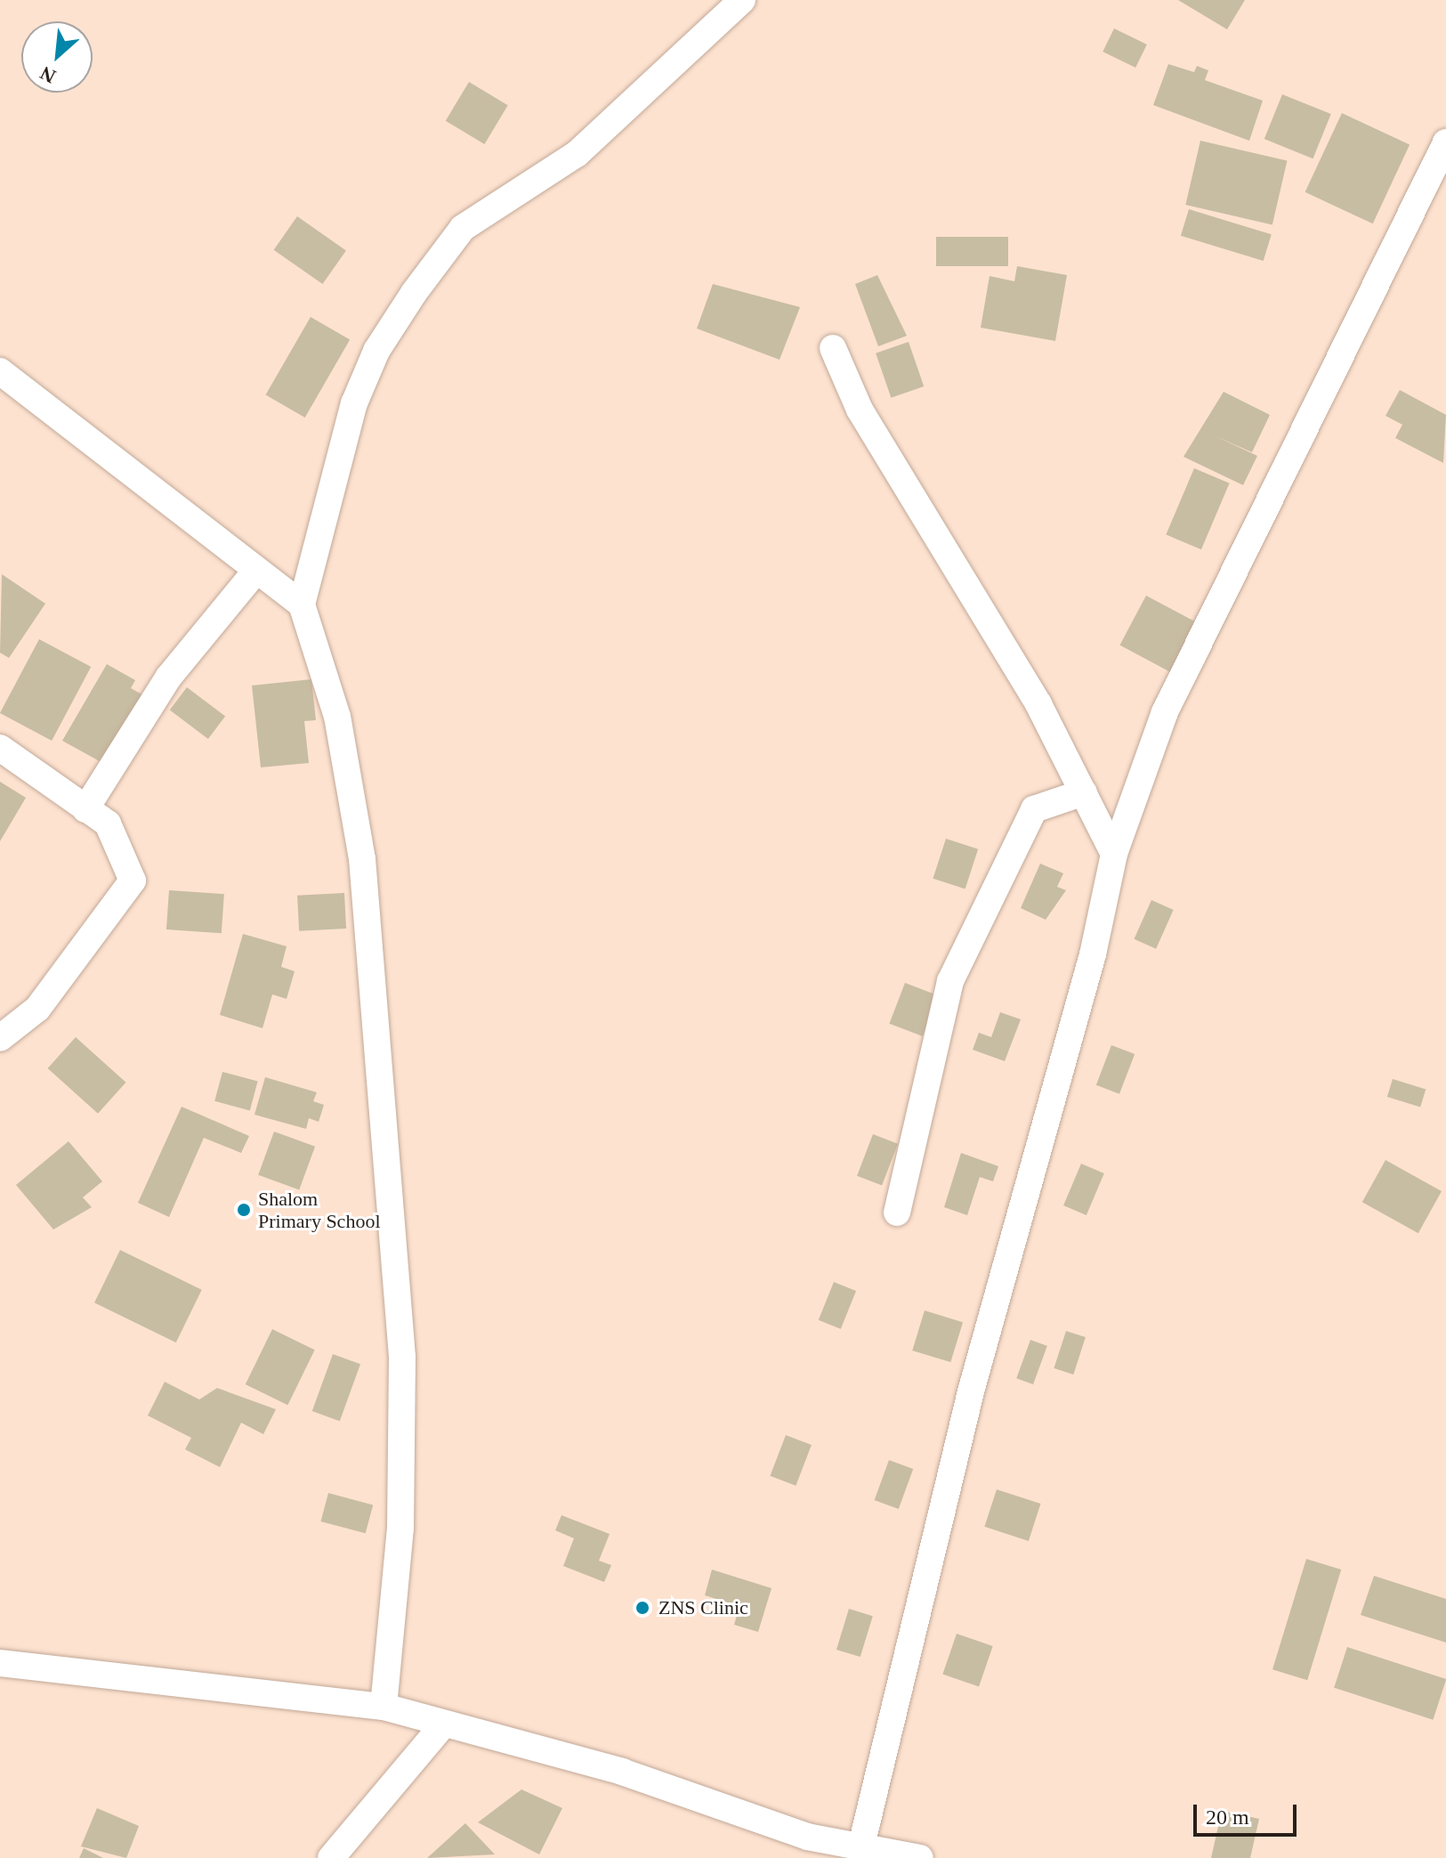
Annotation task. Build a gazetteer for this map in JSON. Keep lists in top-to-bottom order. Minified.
{"places":["Shalom Primary School","ZNS Clinic"],"scale_bar":"20 m","north":"bottom left"}
